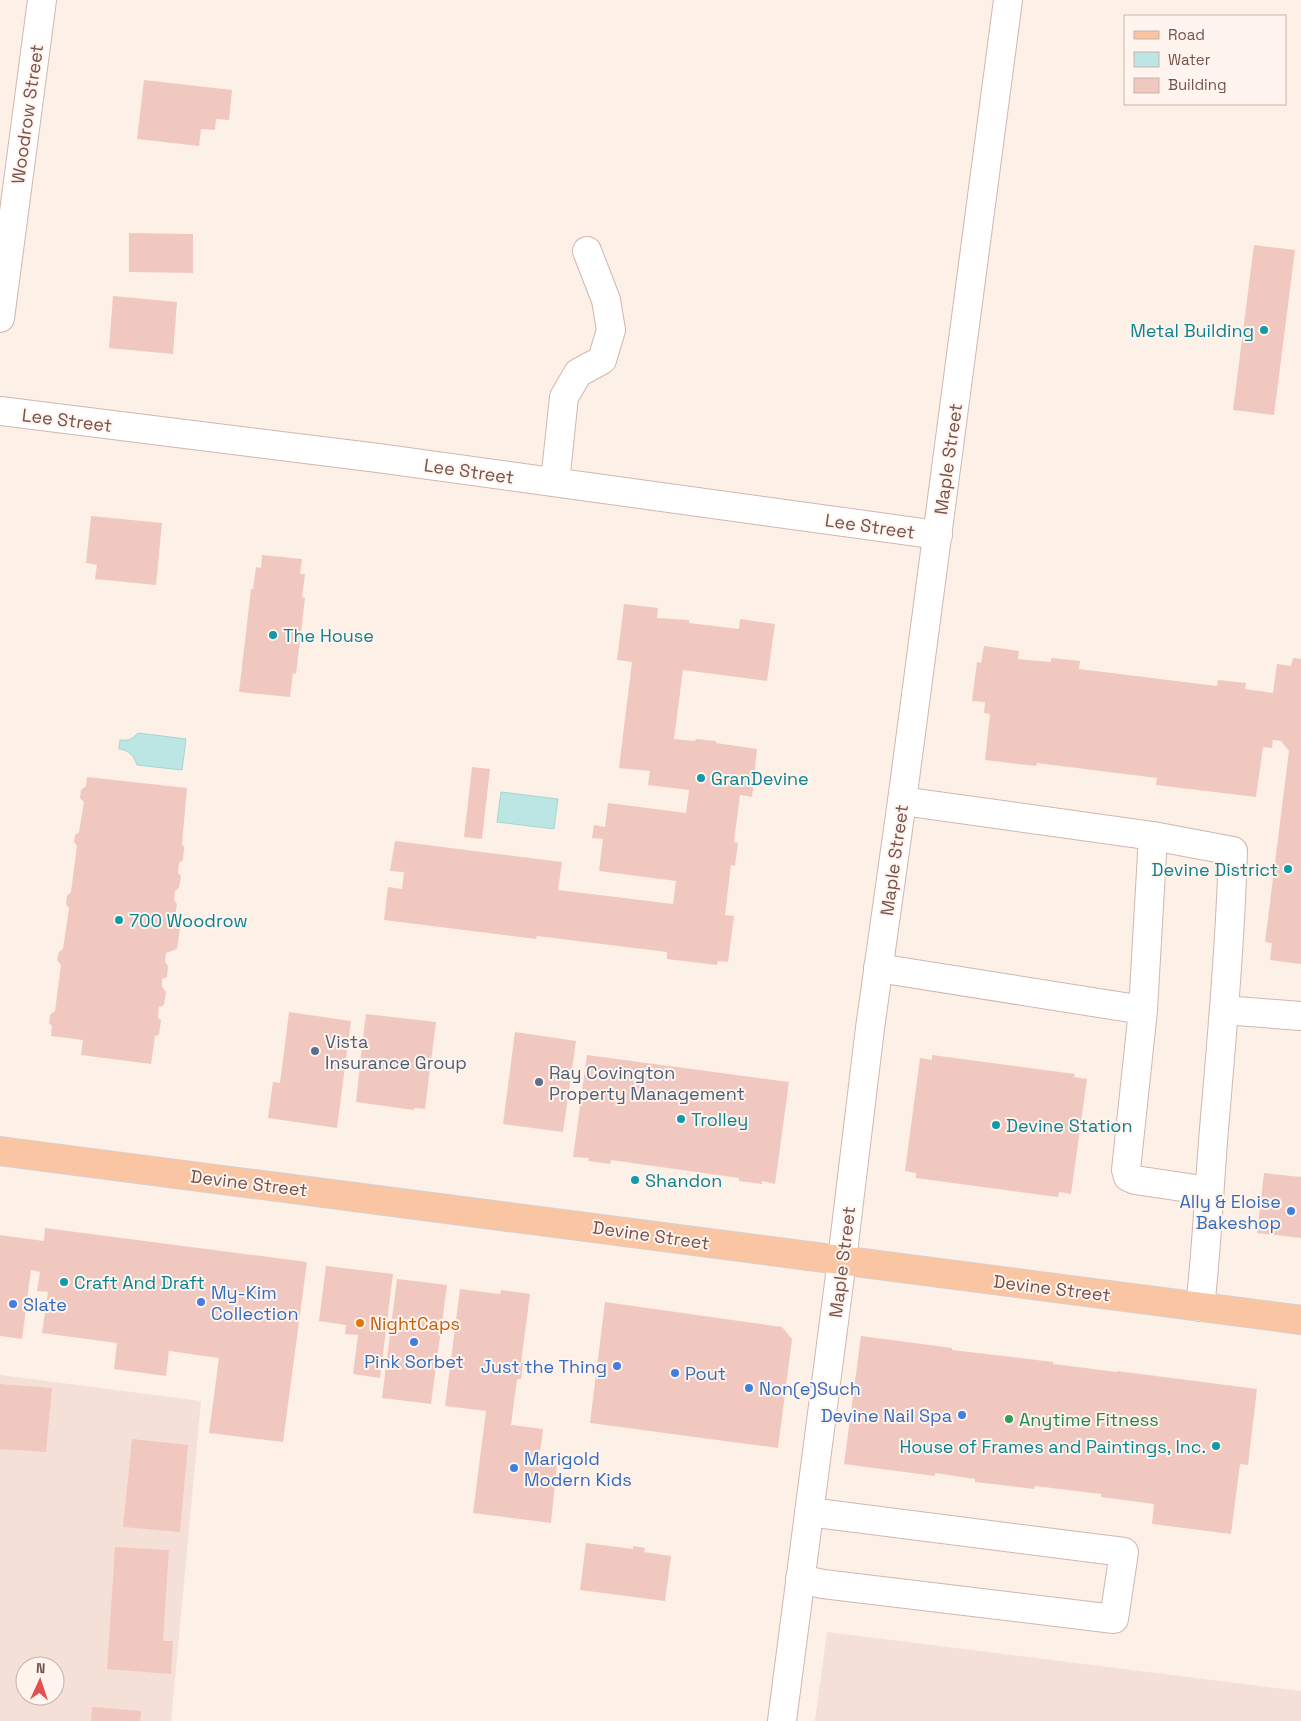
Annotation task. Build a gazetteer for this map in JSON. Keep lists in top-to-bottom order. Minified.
{"streets":{"main road":["Devine Street"],"street":["Woodrow Street","Lee Street","Maple Street"]},"crossings":[["Lee Street","Maple Street"],["Maple Street","Devine Street"]],"places":["Metal Building","The House","GranDevine","Devine District","700 Woodrow","Vista Insurance Group","Ray Covington Property Management","Trolley","Devine Station","Shandon","Ally & Eloise Bakeshop","Craft And Draft","My-Kim Collection","Slate","NightCaps","Pink Sorbet","Just the Thing","Pout","Non(e)Such","Devine Nail Spa","Anytime Fitness","House of Frames and Paintings, Inc.","Marigold Modern Kids"],"legend":["Road","Water","Building"],"north":"top"}
